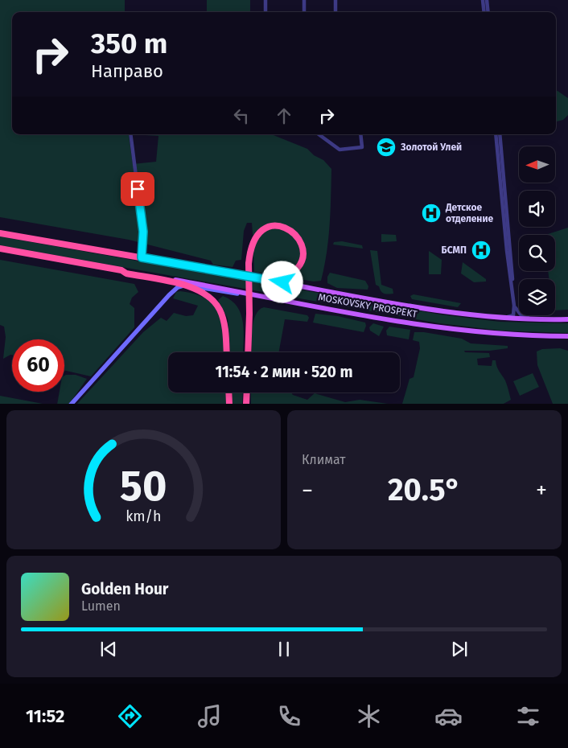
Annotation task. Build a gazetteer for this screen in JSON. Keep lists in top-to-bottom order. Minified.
{"streets":{"highway":["MOSKOVSKY PROSPEKT"]},"places":{"school or university":["Золотой Улей"],"hospital":["Детское отделение","БСМП"]},"north":"left","page":{"turn":["350 m","Направо"],"limit":"60","trip":"11:54 · 2 мин · 520 m","tile":"Климат","heat":["−","20.5°","+"],"song":["Golden Hour","Lumen"],"tabs":"11:52","gauge":["50","km/h"]}}
